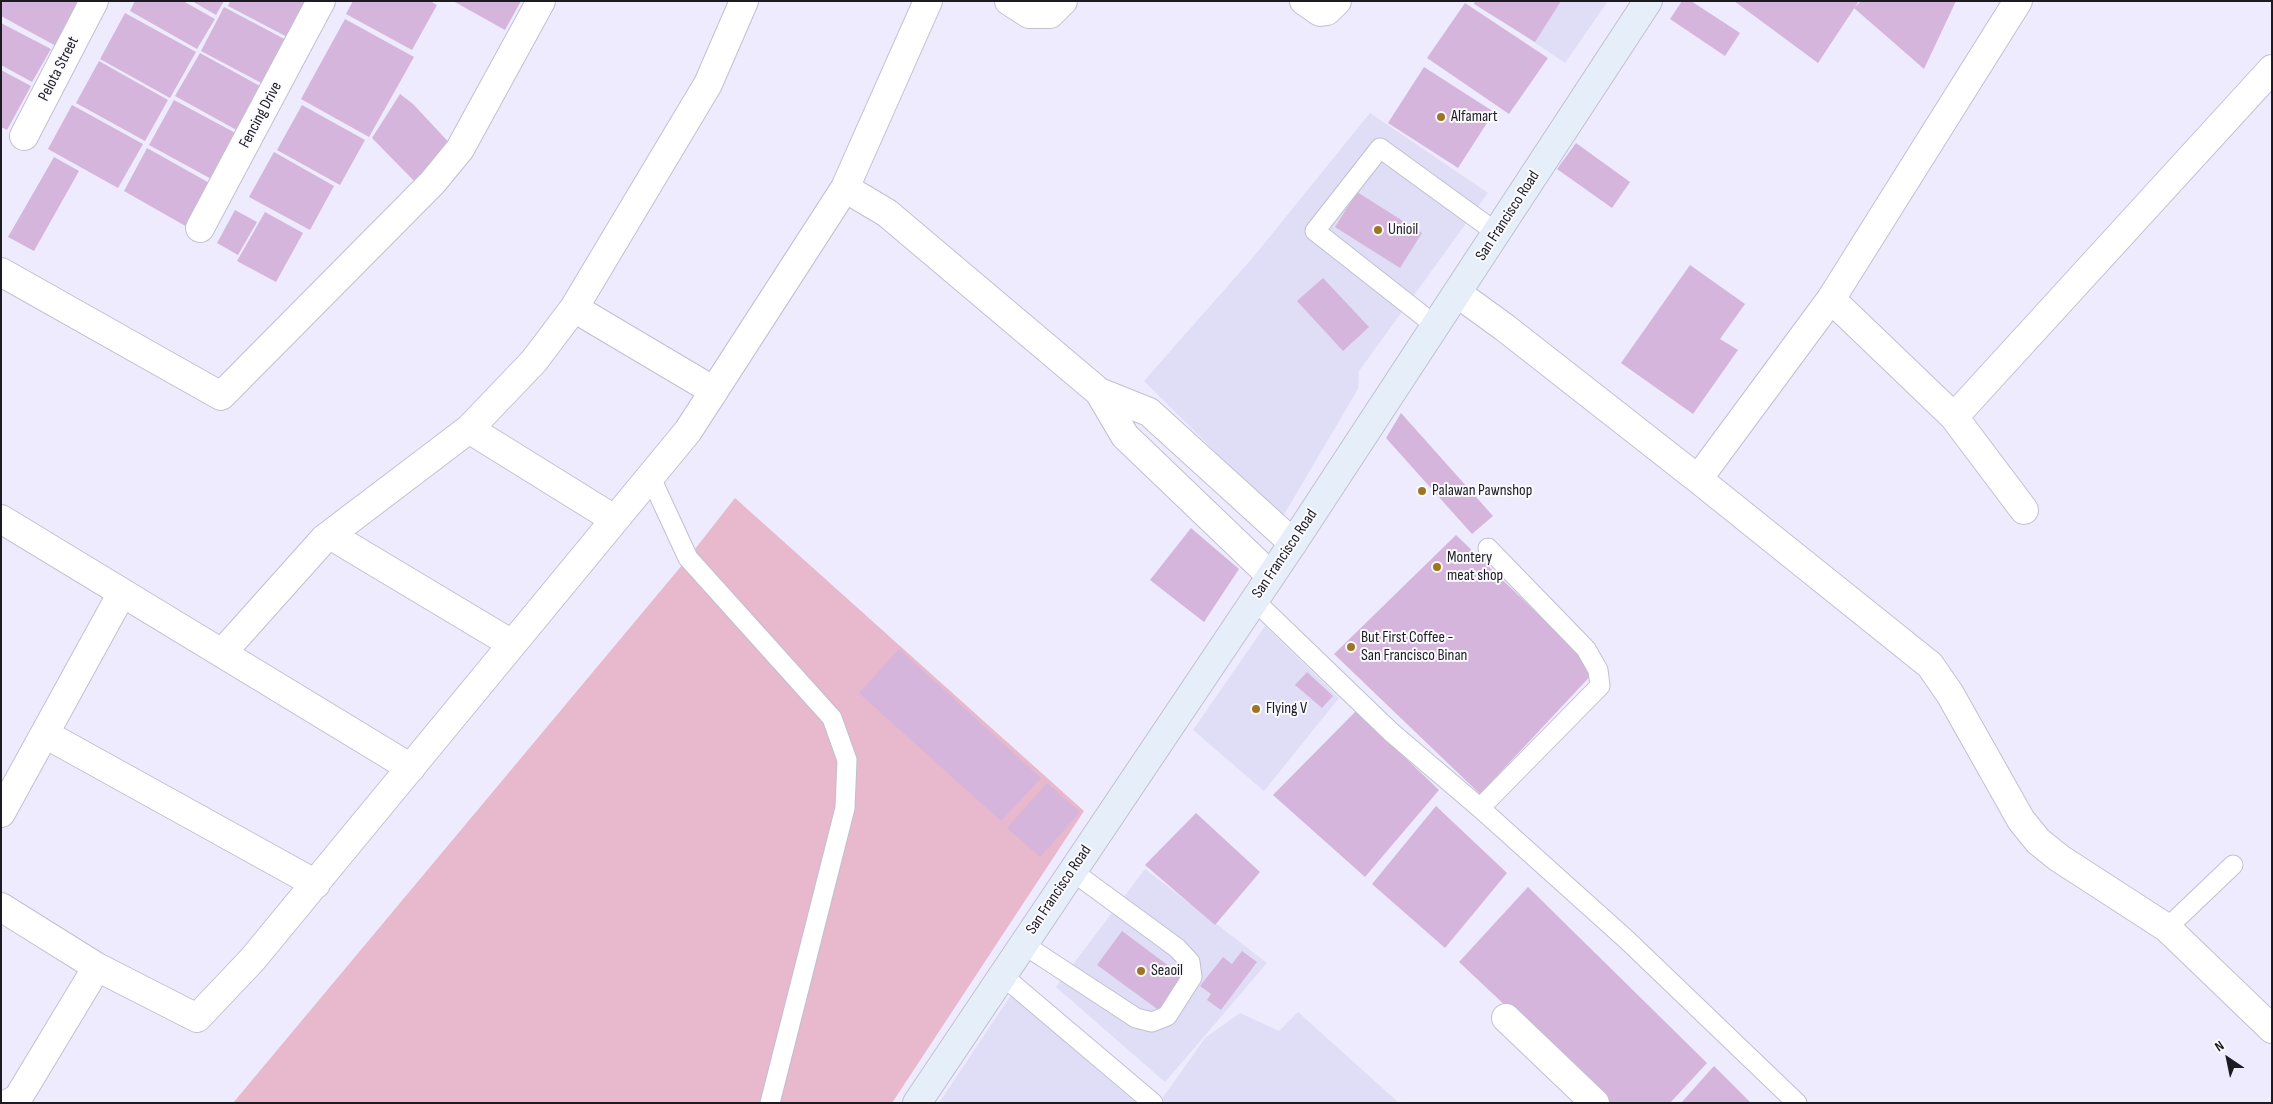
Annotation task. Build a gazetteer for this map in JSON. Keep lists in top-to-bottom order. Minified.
{"streets":{"main road":["San Francisco Road"],"street":["Pelota Street","Fencing Drive"]},"places":["Alfamart","Unioil","Palawan Pawnshop","Montery meat shop","But First Coffee - San Francisco Binan","Flying V","Seaoil"],"north":"top left"}
